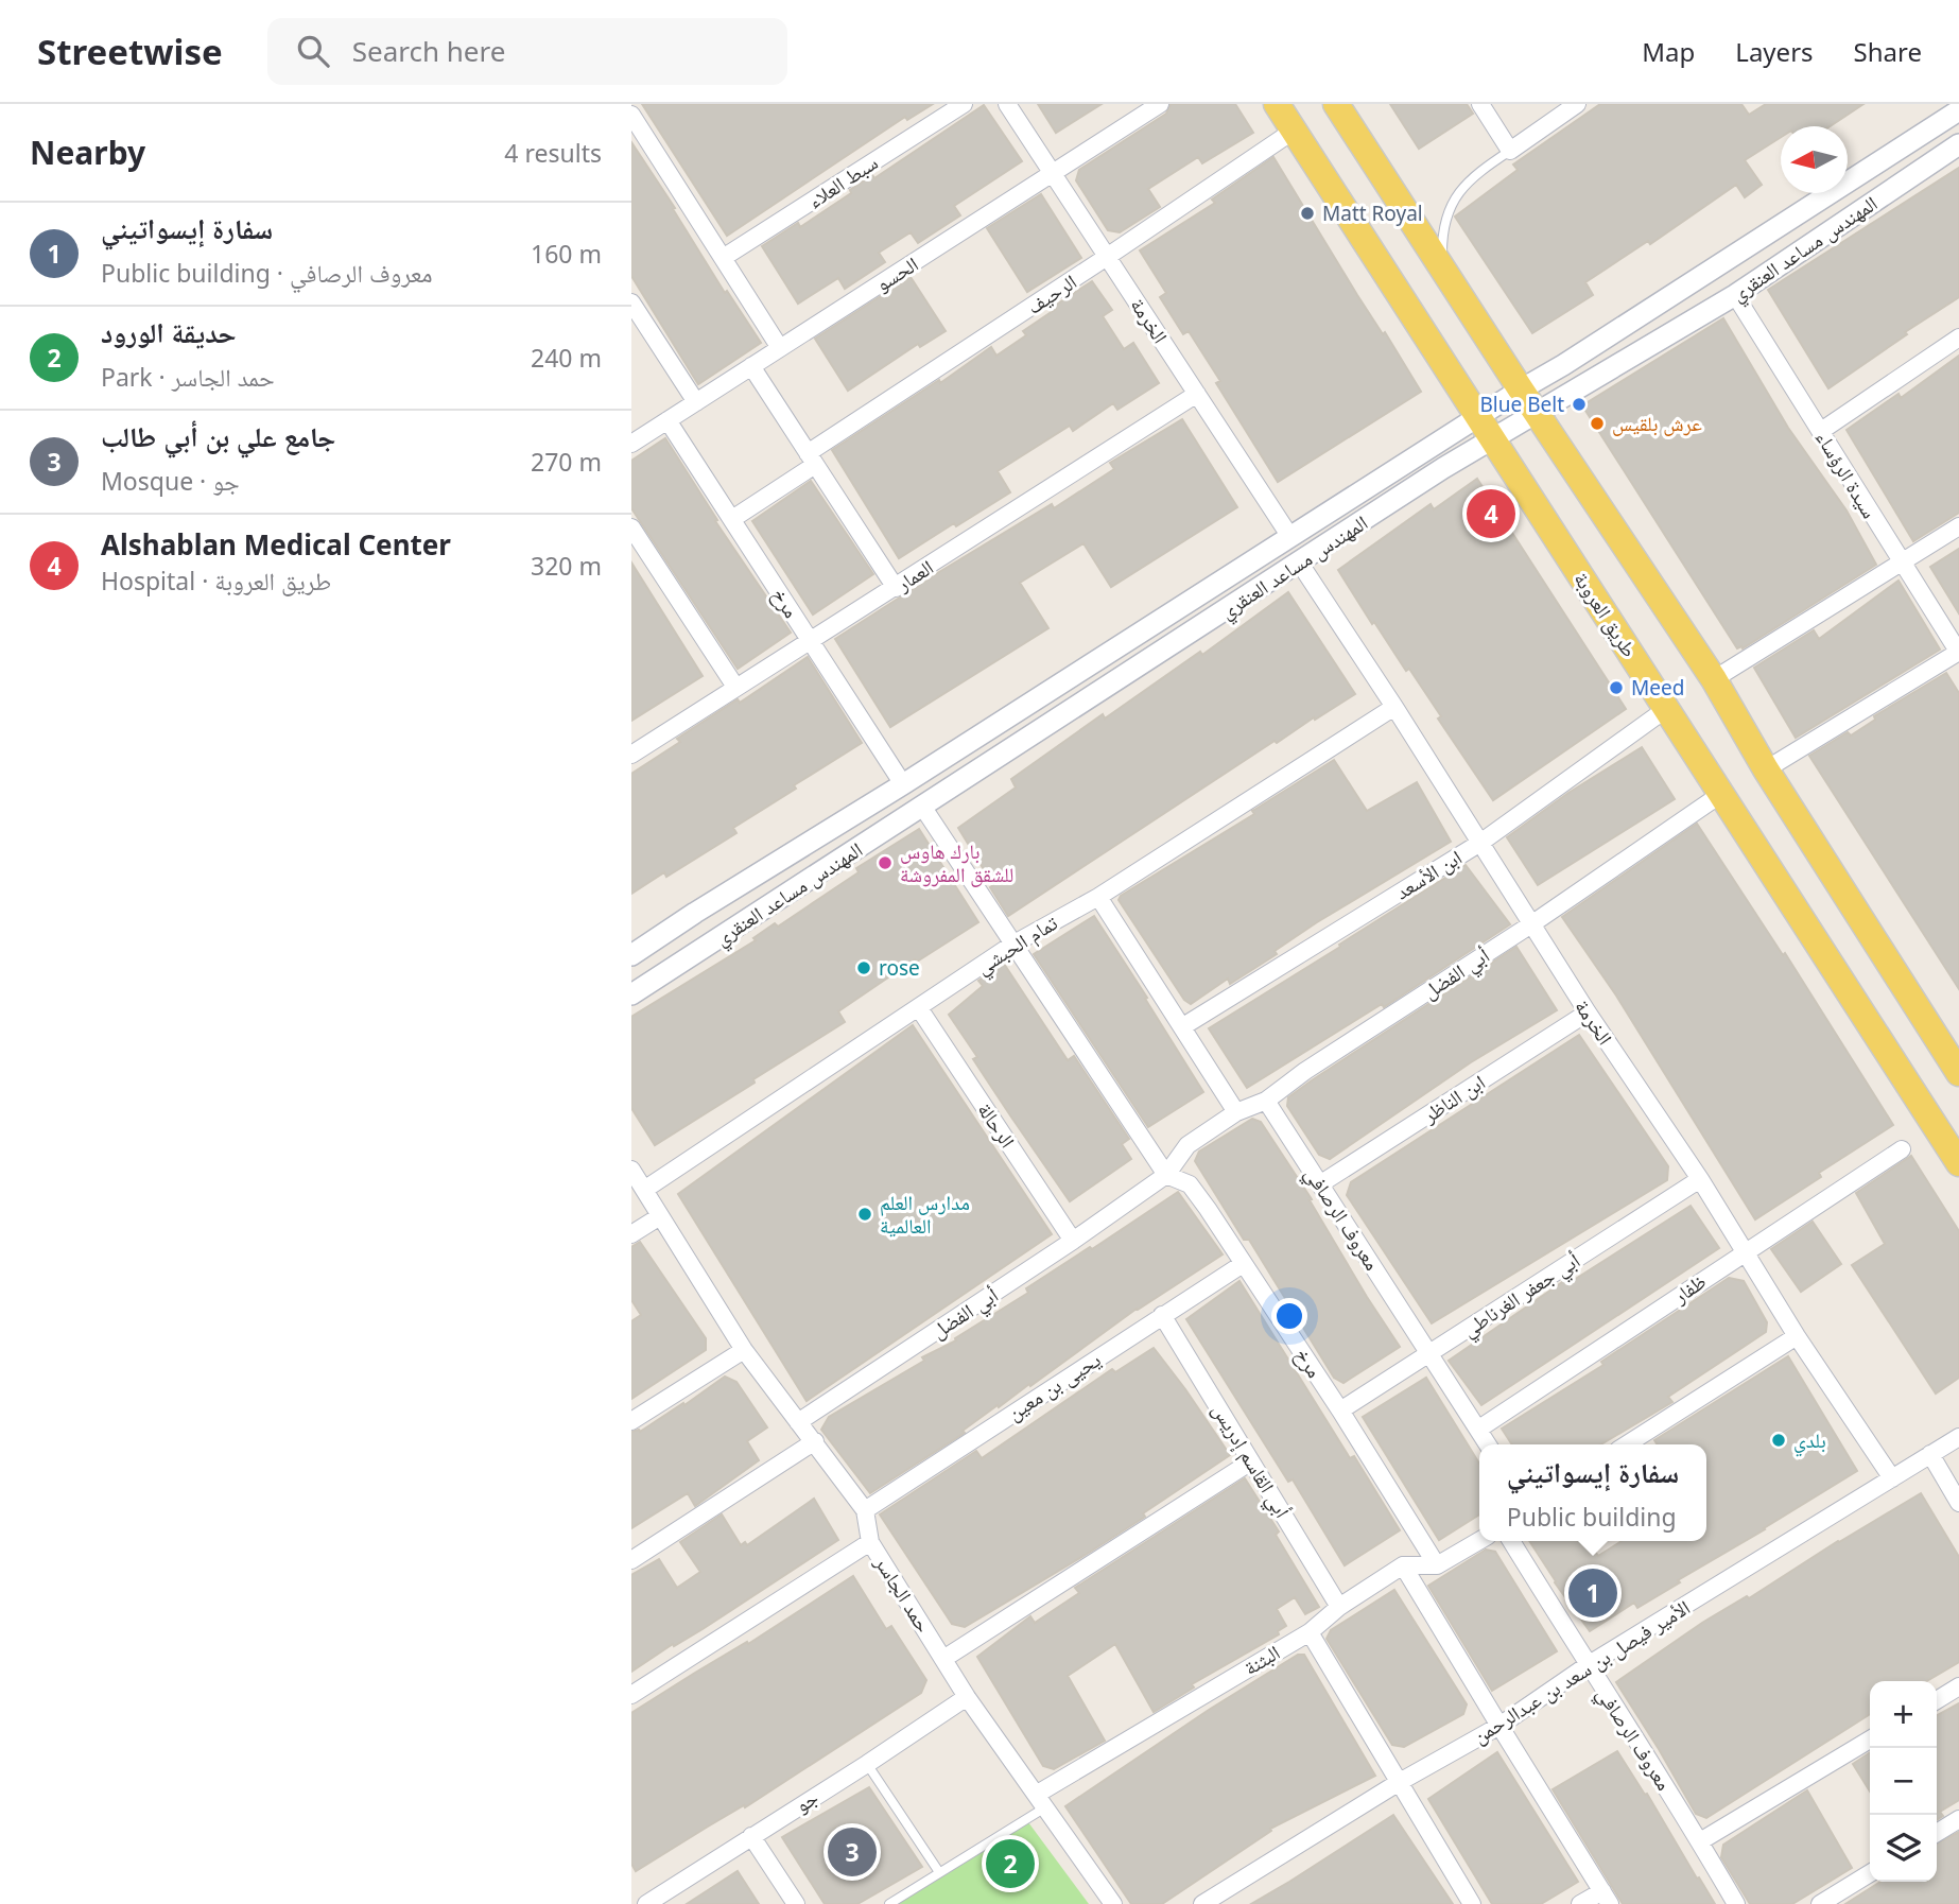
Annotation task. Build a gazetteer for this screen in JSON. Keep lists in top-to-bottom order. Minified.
{"streets":{"main road":["طريق العروبة"],"street":["سبط العلاء","المهندس مساعد العنقري","الحسو","الرحيف","الخرمة","سيدة الرؤساء","العمار","مرخ","ابن الأسعد","تمام الحبشي","أبي الفضل","ابن الناظر","الرحالة","معروف الرصافي","ظفار","أبي جعفر الغرناطي","يحيى بن معين","أبي القاسم إدريس","حمد الجاسر","البثنة","الأمير فيصل بن سعد بن عبدالرحمن","جو"]},"crossings":[["المهندس مساعد العنقري","الخرمة"],["المهندس مساعد العنقري","سيدة الرؤساء"],["المهندس مساعد العنقري","مرخ"],["المهندس مساعد العنقري","طريق العروبة"],["الحسو","الخرمة"],["الحسو","مرخ"],["الرحيف","الخرمة"],["الرحيف","مرخ"],["الرحيف","طريق العروبة"],["الخرمة","العمار"],["الخرمة","ابن الأسعد"],["الخرمة","تمام الحبشي"],["الخرمة","أبي الفضل"],["الخرمة","ابن الناظر"],["الخرمة","ظفار"],["الخرمة","أبي جعفر الغرناطي"],["الخرمة","الأمير فيصل بن سعد بن عبدالرحمن"],["العمار","مرخ"],["مرخ","تمام الحبشي"],["مرخ","أبي الفضل"],["مرخ","أبي جعفر الغرناطي"],["مرخ","يحيى بن معين"],["طريق العروبة","ابن الأسعد"],["طريق العروبة","أبي الفضل"],["تمام الحبشي","الرحالة"],["تمام الحبشي","حمد الجاسر"],["أبي الفضل","الرحالة"],["أبي الفضل","معروف الرصافي"],["أبي الفضل","حمد الجاسر"],["ابن الناظر","معروف الرصافي"],["معروف الرصافي","ظفار"],["معروف الرصافي","أبي جعفر الغرناطي"],["معروف الرصافي","الأمير فيصل بن سعد بن عبدالرحمن"],["يحيى بن معين","أبي القاسم إدريس"],["يحيى بن معين","حمد الجاسر"],["أبي القاسم إدريس","البثنة"],["حمد الجاسر","البثنة"],["حمد الجاسر","جو"]],"places":["Matt Royal","Blue Belt","عرش بلقيس","Meed","بارك هاوس للشقق المفروشة","rose","مدارس العلم العالمية","بلدي"],"north":"left","page":{"header":"Streetwise","search":"Search here","nav":["Map","Layers","Share"],"heading":["Nearby","4 results"],"list":[{"mark":"1","name":"سفارة إيسواتيني","note":"Public building · معروف الرصافي","value":"160 m"},{"mark":"2","name":"حديقة الورود","note":"Park · حمد الجاسر","value":"240 m"},{"mark":"3","name":"جامع علي بن أبي طالب","note":"Mosque · جو","value":"270 m"},{"mark":"4","name":"Alshablan Medical Center","note":"Hospital · طريق العروبة","value":"320 m"}],"pins":["4","1","3","2"],"popup":["سفارة إيسواتيني","Public building"],"map_buttons":["+","−"]}}
